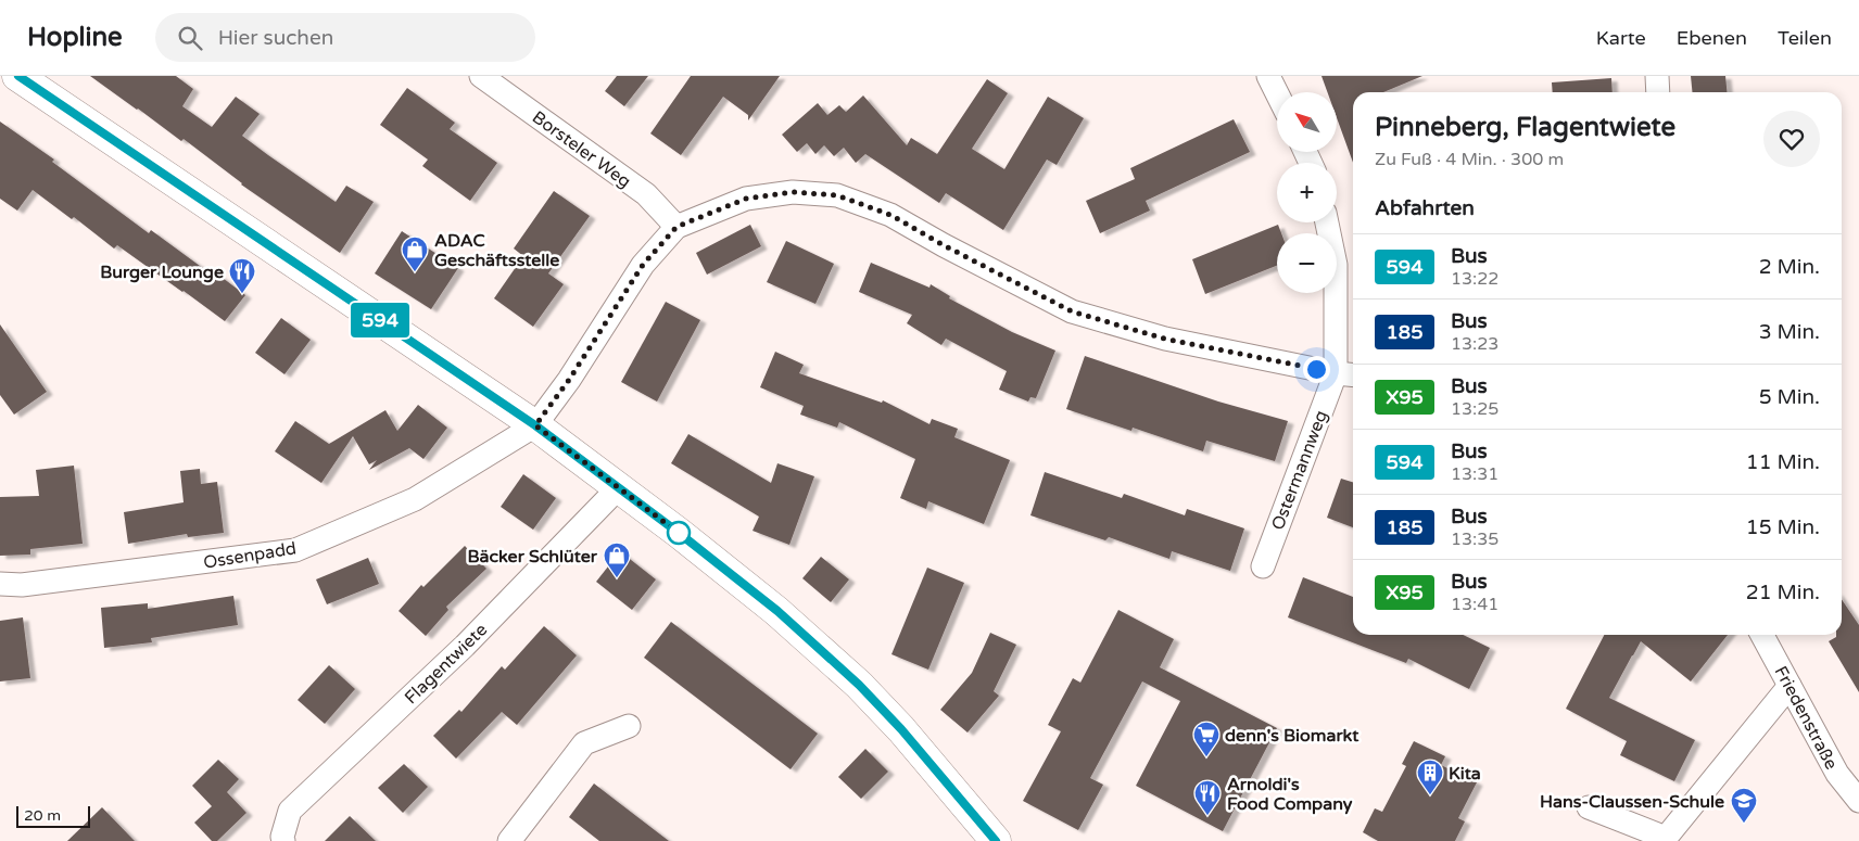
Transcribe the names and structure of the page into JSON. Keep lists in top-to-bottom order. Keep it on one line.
{"streets":{"street":["Borsteler Weg","Ostermannweg","Ossenpadd","Flagentwiete","Friedenstraße"]},"places":{"shop":["ADAC Geschäftsstelle","Bäcker Schlüter"],"restaurant":["Burger Lounge","Arnoldi's Food Company"],"supermarket":["denn's Biomarkt"],"building":["Kita"],"school or university":["Hans-Claussen-Schule"]},"lines":["bus line 594"],"scale_bar":"20 m","north":"top left","page":{"header":"Hopline","search":"Hier suchen","nav":["Karte","Ebenen","Teilen"],"on_map":"594","map_buttons":["+","−"],"heading":[["Pinneberg, Flagentwiete","Zu Fuß · 4 Min. · 300 m"],"Abfahrten"],"list":[{"mark":"594","name":"Bus","note":"13:22","value":"2 Min."},{"mark":"185","name":"Bus","note":"13:23","value":"3 Min."},{"mark":"X95","name":"Bus","note":"13:25","value":"5 Min."},{"mark":"594","name":"Bus","note":"13:31","value":"11 Min."},{"mark":"185","name":"Bus","note":"13:35","value":"15 Min."},{"mark":"X95","name":"Bus","note":"13:41","value":"21 Min."}],"scale":"20 m"}}
